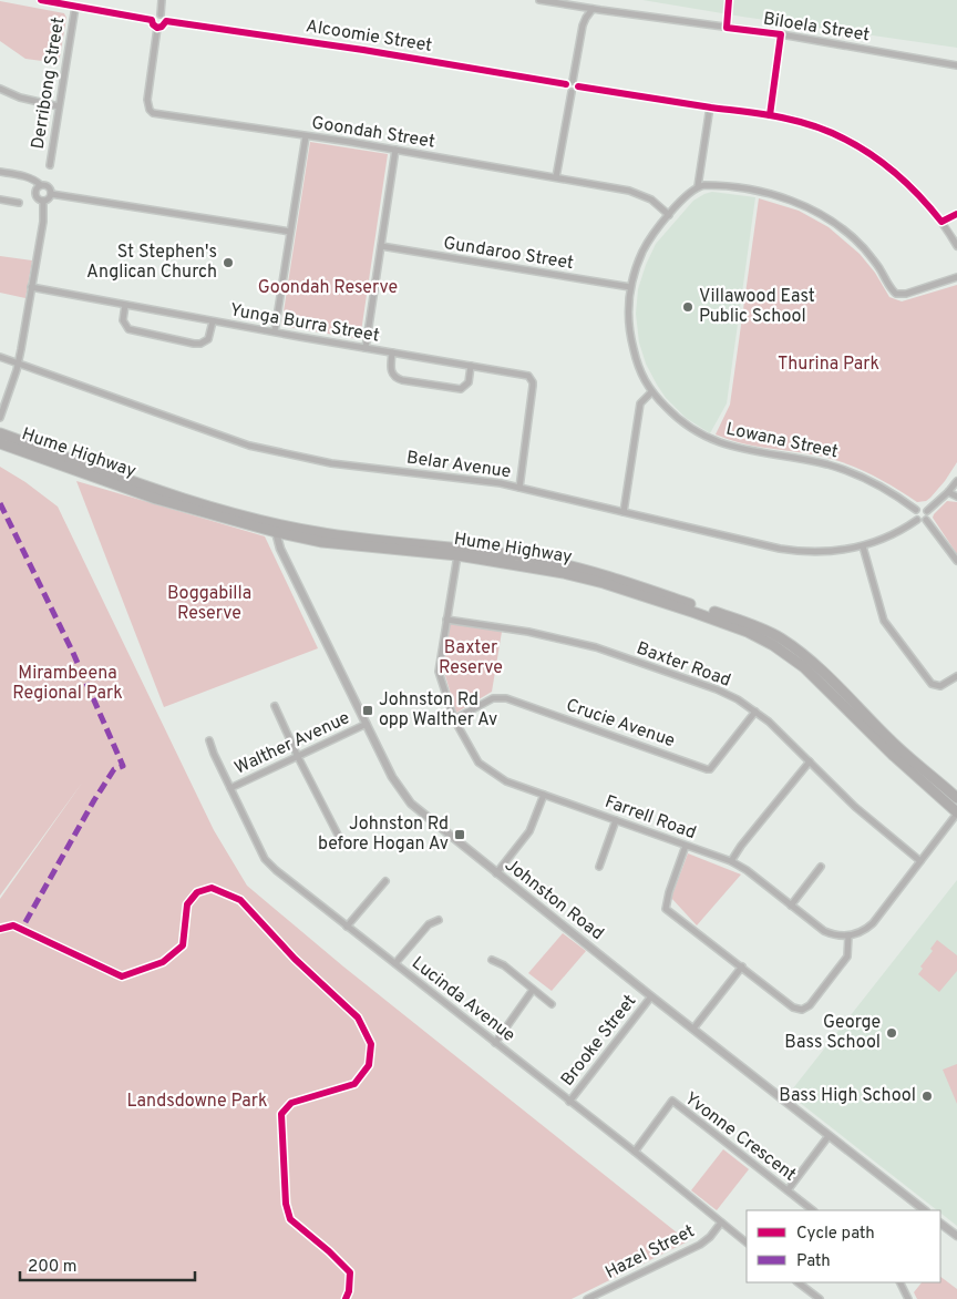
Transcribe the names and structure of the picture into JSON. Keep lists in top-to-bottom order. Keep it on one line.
{"streets":{"highway":["Hume Highway"],"street":["Biloela Street","Alcoomie Street","Derribong Street","Goondah Street","Gundaroo Street","Yunga Burra Street","Lowana Street","Belar Avenue","Baxter Road","Crucie Avenue","Walther Avenue","Farrell Road","Johnston Road","Lucinda Avenue","Brooke Street","Yvonne Crescent","Hazel Street"]},"crossings":[["Alcoomie Street","Goondah Street"],["Goondah Street","Lowana Street"],["Gundaroo Street","Lowana Street"],["Yunga Burra Street","Belar Avenue"],["Lowana Street","Belar Avenue"],["Hume Highway","Farrell Road"],["Hume Highway","Johnston Road"],["Baxter Road","Crucie Avenue"],["Baxter Road","Farrell Road"],["Crucie Avenue","Farrell Road"],["Walther Avenue","Johnston Road"],["Walther Avenue","Lucinda Avenue"],["Johnston Road","Brooke Street"],["Lucinda Avenue","Brooke Street"],["Lucinda Avenue","Yvonne Crescent"],["Lucinda Avenue","Hazel Street"]],"parks":["Goondah Reserve","Thurina Park","Boggabilla Reserve","Baxter Reserve","Mirambeena Regional Park","Landsdowne Park"],"places":{"other":["St Stephen's Anglican Church","Villawood East Public School","George Bass School","Bass High School"],"transit":["Johnston Rd opp Walther Av","Johnston Rd before Hogan Av"]},"legend":["Cycle path","Path"],"scale_bar":"200 m"}
